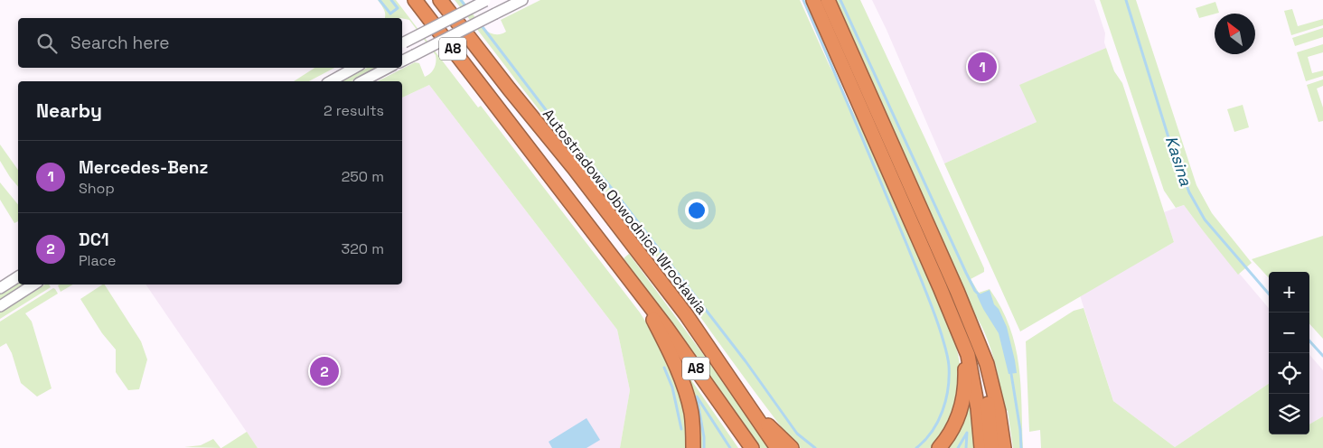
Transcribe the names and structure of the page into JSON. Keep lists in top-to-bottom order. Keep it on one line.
{"streets":{"highway":["A8","Autostradowa Obwodnica Wrocławia"]},"water":["Kasina"],"north":"top left","page":{"search":"Search here","pins":["1","2"],"heading":["Nearby","2 results"],"list":[{"mark":"1","name":"Mercedes-Benz","note":"Shop","value":"250 m"},{"mark":"2","name":"DC1","note":"Place","value":"320 m"}],"map_buttons":["+","−"]}}
